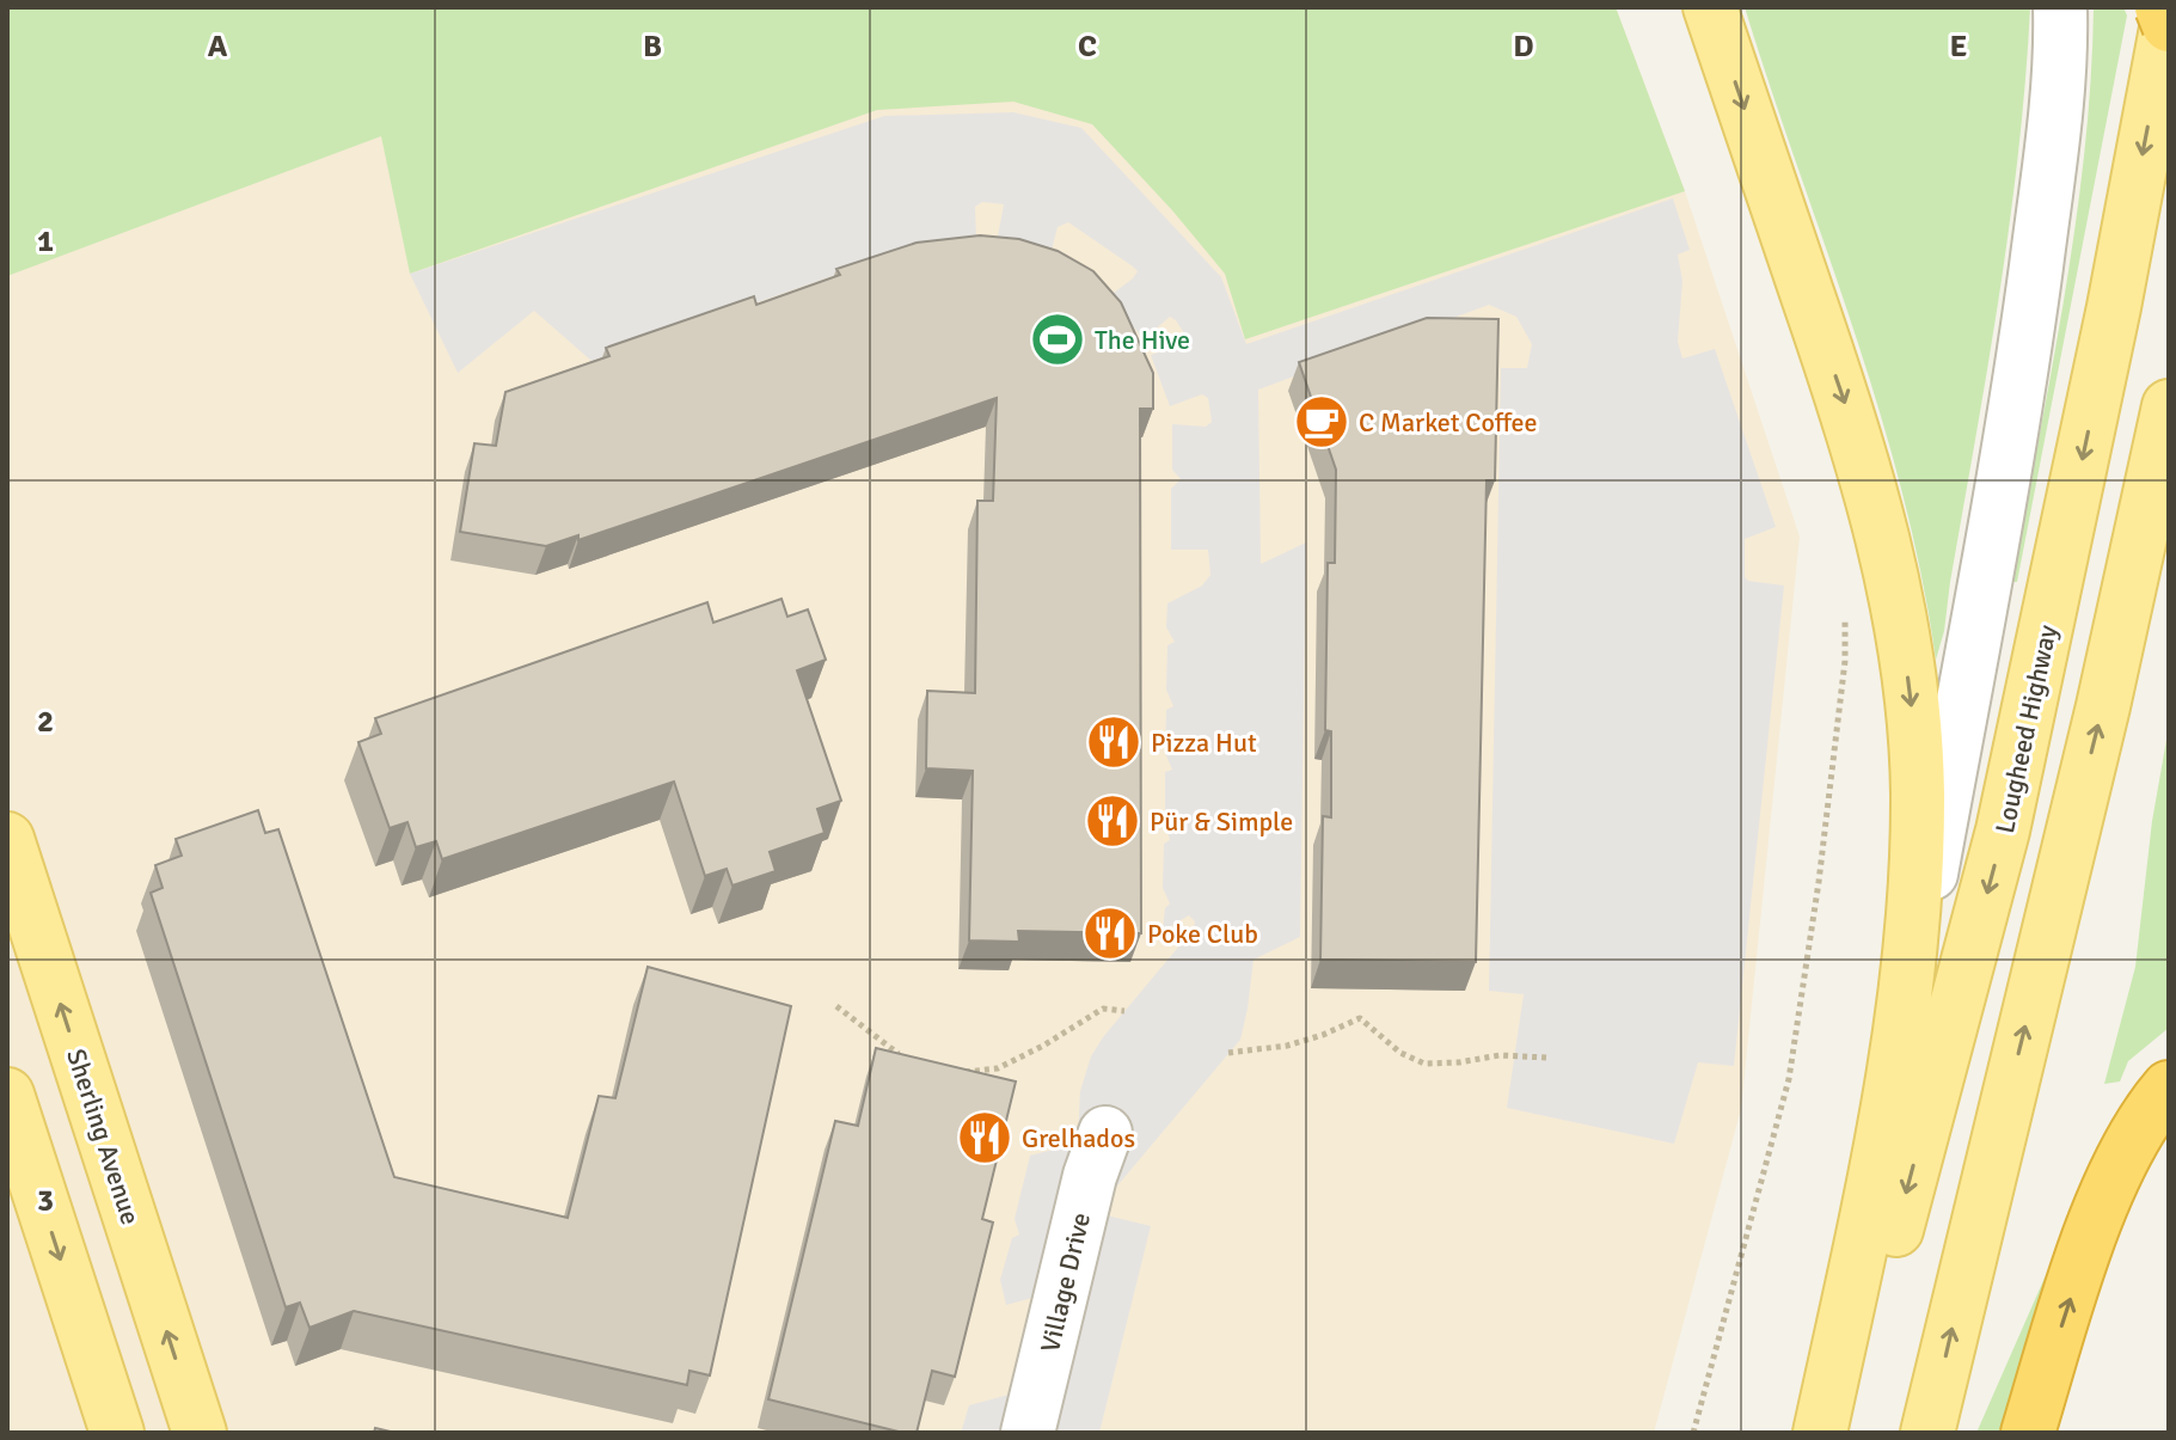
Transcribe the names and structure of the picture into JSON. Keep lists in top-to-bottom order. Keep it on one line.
{"streets":{"main road":["Lougheed Highway","Sherling Avenue"],"lane":["Village Drive"]},"places":{"sports":["The Hive"],"cafe":["C Market Coffee"],"restaurant":["Pizza Hut","Pür & Simple","Poke Club","Grelhados"]},"grid":{"columns":["A","B","C","D","E"],"rows":["1","2","3"]}}
